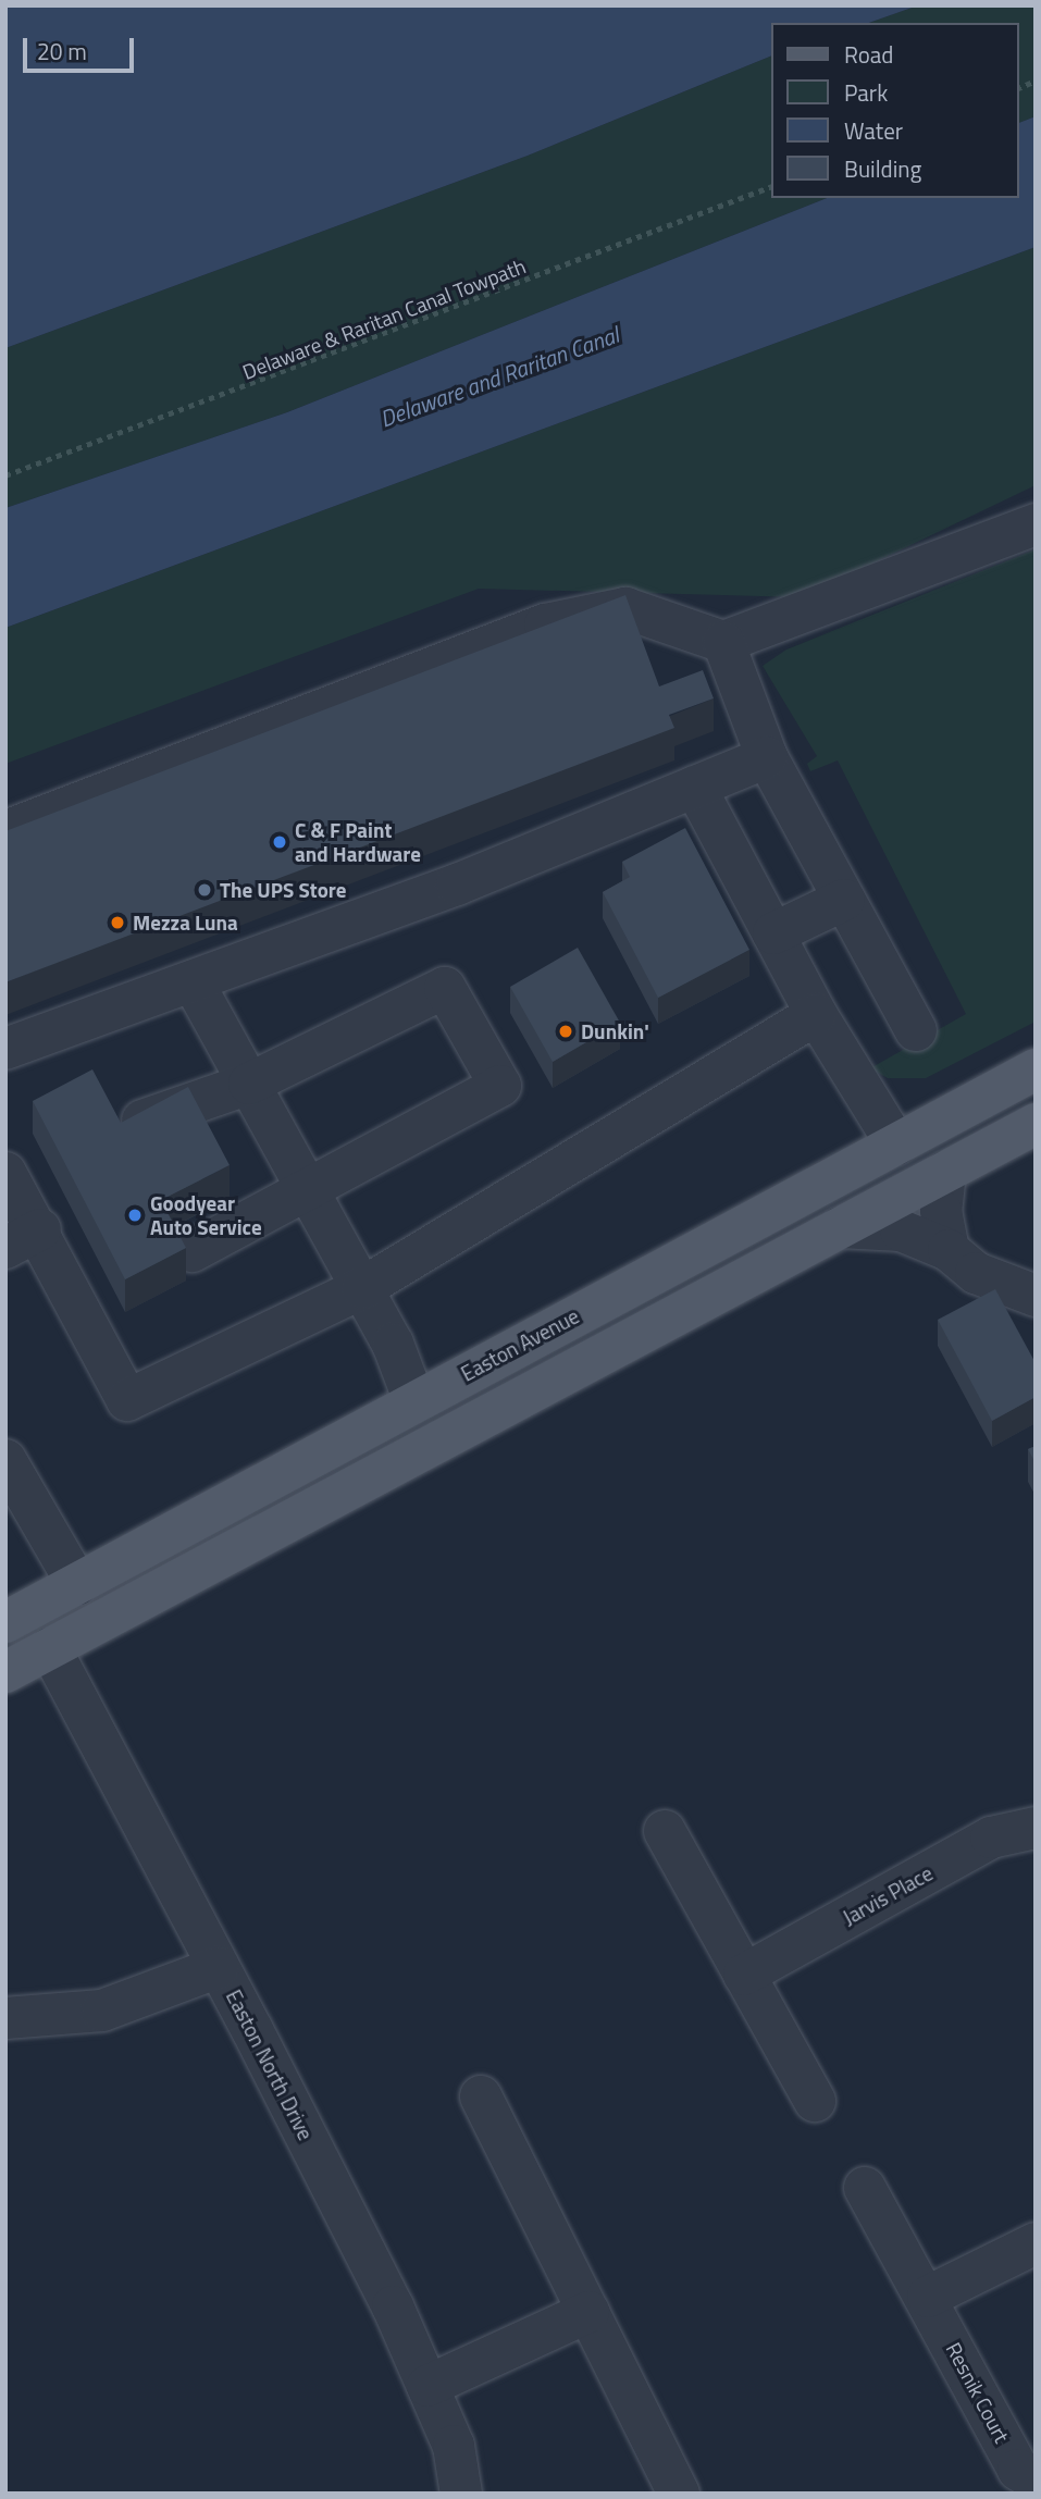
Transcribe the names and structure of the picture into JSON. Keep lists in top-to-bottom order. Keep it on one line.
{"streets":{"main road":["Easton Avenue"],"street":["Jarvis Place","Easton North Drive","Resnik Court"],"path":["Delaware & Raritan Canal Towpath"]},"water":["Delaware and Raritan Canal"],"places":["C & F Paint and Hardware","The UPS Store","Mezza Luna","Dunkin'","Goodyear Auto Service"],"legend":["Road","Park","Water","Building"],"scale_bar":"20 m"}
